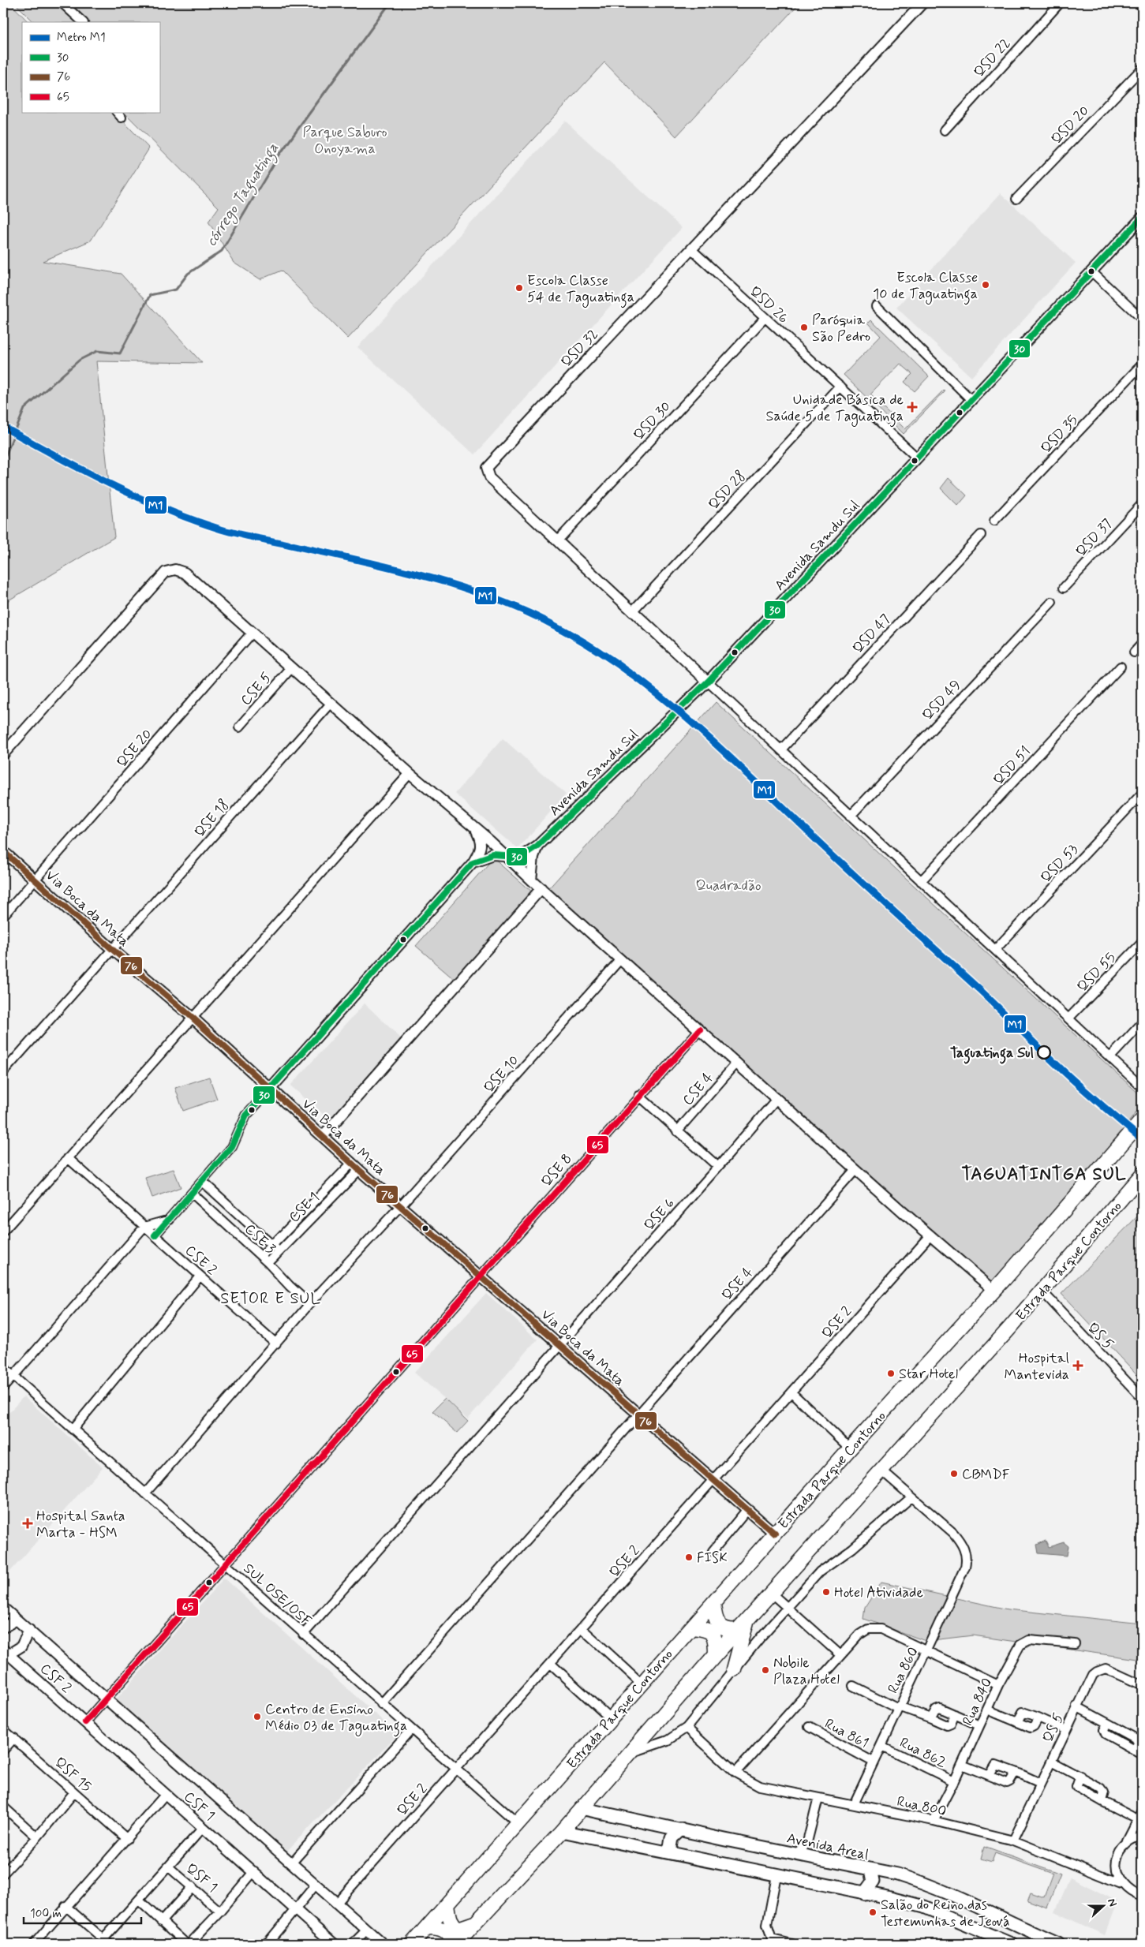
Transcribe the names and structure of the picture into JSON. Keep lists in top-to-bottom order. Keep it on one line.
{"streets":{"highway":["Estrada Parque Contorno"],"main road":["Avenida Areal"],"street":["QSD 22","QSD 20","QSD 26","QSD 32","QSD 30","QSD 35","QSD 28","QSD 37","Avenida Samdu Sul","QSD 47","CSE 5","QSD 49","QSE 20","QSD 51","QSE 18","QSD 53","Via Boca da Mata","QSD 55","QSE 10","CSE 4","QSE 8","CSE 1","QSE 6","CSE 3","CSE 2","QSE 4","QSE 2","QS 5","SUL OSE/OSF","Rua 860","CSF 2","Rua 840","Rua 861","Rua 862","QSF 15","CSF 1","Rua 800","QSF 1"]},"crossings":[["QSD 26","QSD 32"],["QSD 26","QSD 30"],["QSD 26","QSD 28"],["QSD 26","Avenida Samdu Sul"],["QSD 32","QSD 30"],["QSE 20","Via Boca da Mata"],["QSE 18","Via Boca da Mata"],["Via Boca da Mata","QSE 10"],["Via Boca da Mata","QSE 8"],["Via Boca da Mata","CSE 1"],["Via Boca da Mata","QSE 6"],["Via Boca da Mata","Estrada Parque Contorno"],["Via Boca da Mata","QSE 4"],["Via Boca da Mata","QSE 2"],["QSE 10","CSE 3"],["QSE 10","CSE 2"],["QSE 10","SUL OSE/OSF"],["QSE 8","SUL OSE/OSF"],["QSE 8","CSF 2"],["QSE 8","CSF 1"],["CSE 1","CSE 3"],["QSE 6","SUL OSE/OSF"],["Estrada Parque Contorno","QS 5"],["Estrada Parque Contorno","SUL OSE/OSF"],["Estrada Parque Contorno","Avenida Areal"],["QSE 4","SUL OSE/OSF"],["QSE 2","SUL OSE/OSF"],["QS 5","Rua 800"],["Rua 860","Rua 861"],["Rua 860","Rua 862"],["Rua 860","Rua 800"],["CSF 2","CSF 1"],["Rua 840","Rua 862"],["Rua 840","Rua 800"]],"districts":["TAGUATINTGA SUL","SETOR E SUL"],"water":["córrego Taguatinga"],"parks":["Parque Saburo Onoyama","Quadradão"],"places":{"other":["Escola Classe 10 de Taguatinga","Escola Classe 54 de Taguatinga","Paróquia São Pedro","Taguatinga Sul","Star Hotel","CBMDF","FISK","Hotel Atividade","Nobile Plaza Hotel","Centro de Ensino Médio 03 de Taguatinga","Salão do Reino das Testemunhas de Jeová"],"health":["Unidade Básica de Saúde 5 de Taguatinga","Hospital Mantevida","Hospital Santa Marta - HSM"]},"lines":["transit line 30","metro line M1","transit line 76","transit line 65"],"legend":["Metro M1","30","76","65"],"scale_bar":"100 m","north":"right"}
